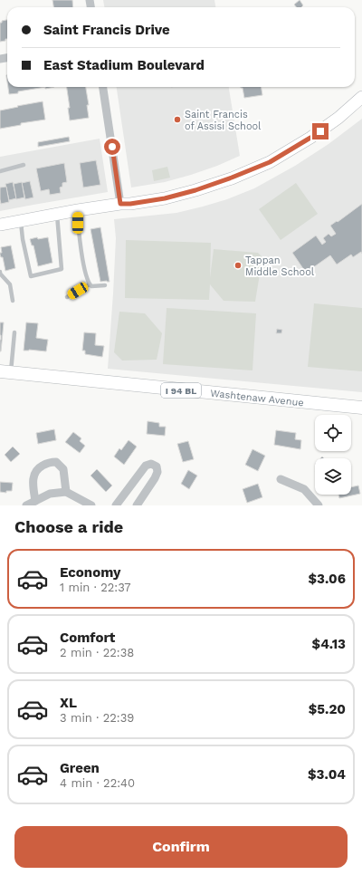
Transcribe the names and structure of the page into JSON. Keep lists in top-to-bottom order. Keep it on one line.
{"streets":{"main road":["I 94 BL","Washtenaw Avenue"]},"places":["Saint Francis of Assisi School","Tappan Middle School"],"page":{"banner":["Saint Francis Drive","East Stadium Boulevard"],"heading":"Choose a ride","list":[{"name":"Economy","note":"1 min · 22:37","value":"$3.06"},{"name":"Comfort","note":"2 min · 22:38","value":"$4.13"},{"name":"XL","note":"3 min · 22:39","value":"$5.20"},{"name":"Green","note":"4 min · 22:40","value":"$3.04"}],"buttons":"Confirm"}}
